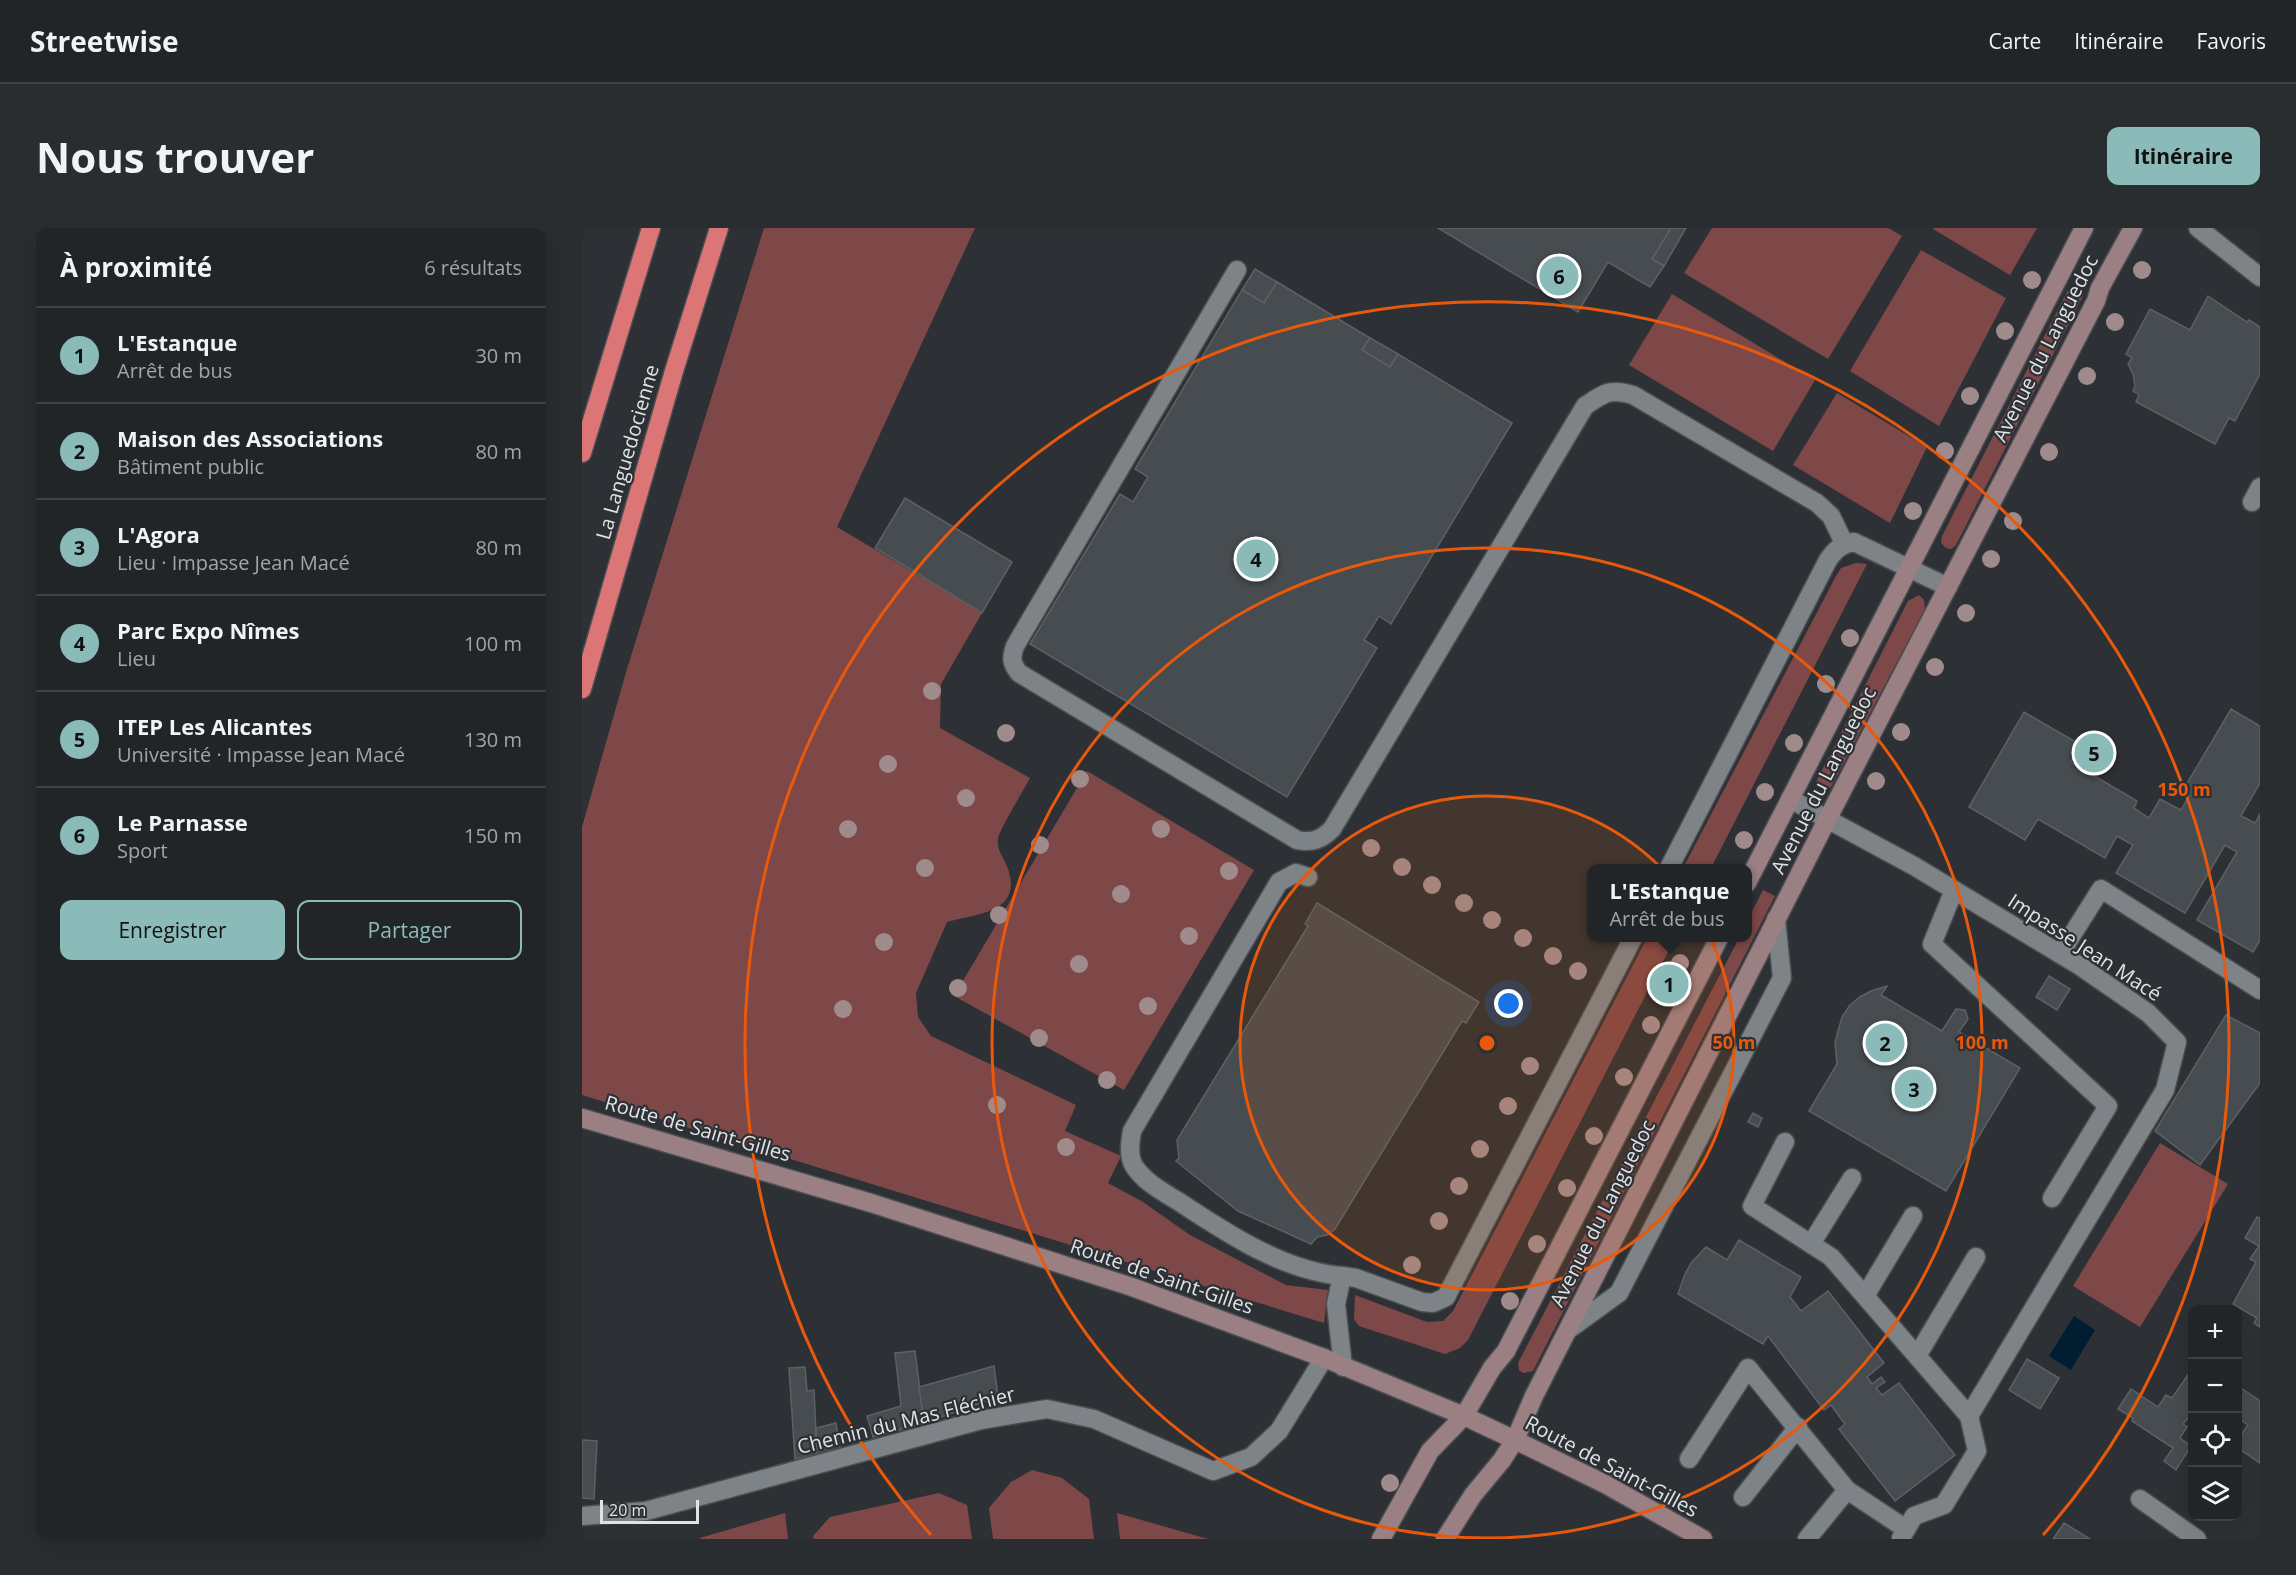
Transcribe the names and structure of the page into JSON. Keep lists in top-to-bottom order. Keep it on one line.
{"streets":{"highway":["La Languedocienne"],"street":["Avenue du Languedoc","Impasse Jean Macé","Route de Saint-Gilles","Chemin du Mas Fléchier"]},"crossings":[["Avenue du Languedoc","Impasse Jean Macé"],["Avenue du Languedoc","Route de Saint-Gilles"],["Route de Saint-Gilles","Chemin du Mas Fléchier"]],"scale_bar":"20 m","page":{"header":"Streetwise","nav":["Carte","Itinéraire","Favoris"],"buttons":["Itinéraire",["Enregistrer","Partager"]],"title":"Nous trouver","heading":["À proximité","6 résultats"],"pins":["6","4","5","1","2","3"],"list":[{"mark":"1","name":"L'Estanque","note":"Arrêt de bus","value":"30 m"},{"mark":"2","name":"Maison des Associations","note":"Bâtiment public","value":"80 m"},{"mark":"3","name":"L'Agora","note":"Lieu · Impasse Jean Macé","value":"80 m"},{"mark":"4","name":"Parc Expo Nîmes","note":"Lieu","value":"100 m"},{"mark":"5","name":"ITEP Les Alicantes","note":"Université · Impasse Jean Macé","value":"130 m"},{"mark":"6","name":"Le Parnasse","note":"Sport","value":"150 m"}],"popup":["L'Estanque","Arrêt de bus"],"map_buttons":["+","−"],"scale":"20 m"},"rings":["150 m","50 m","100 m"]}
